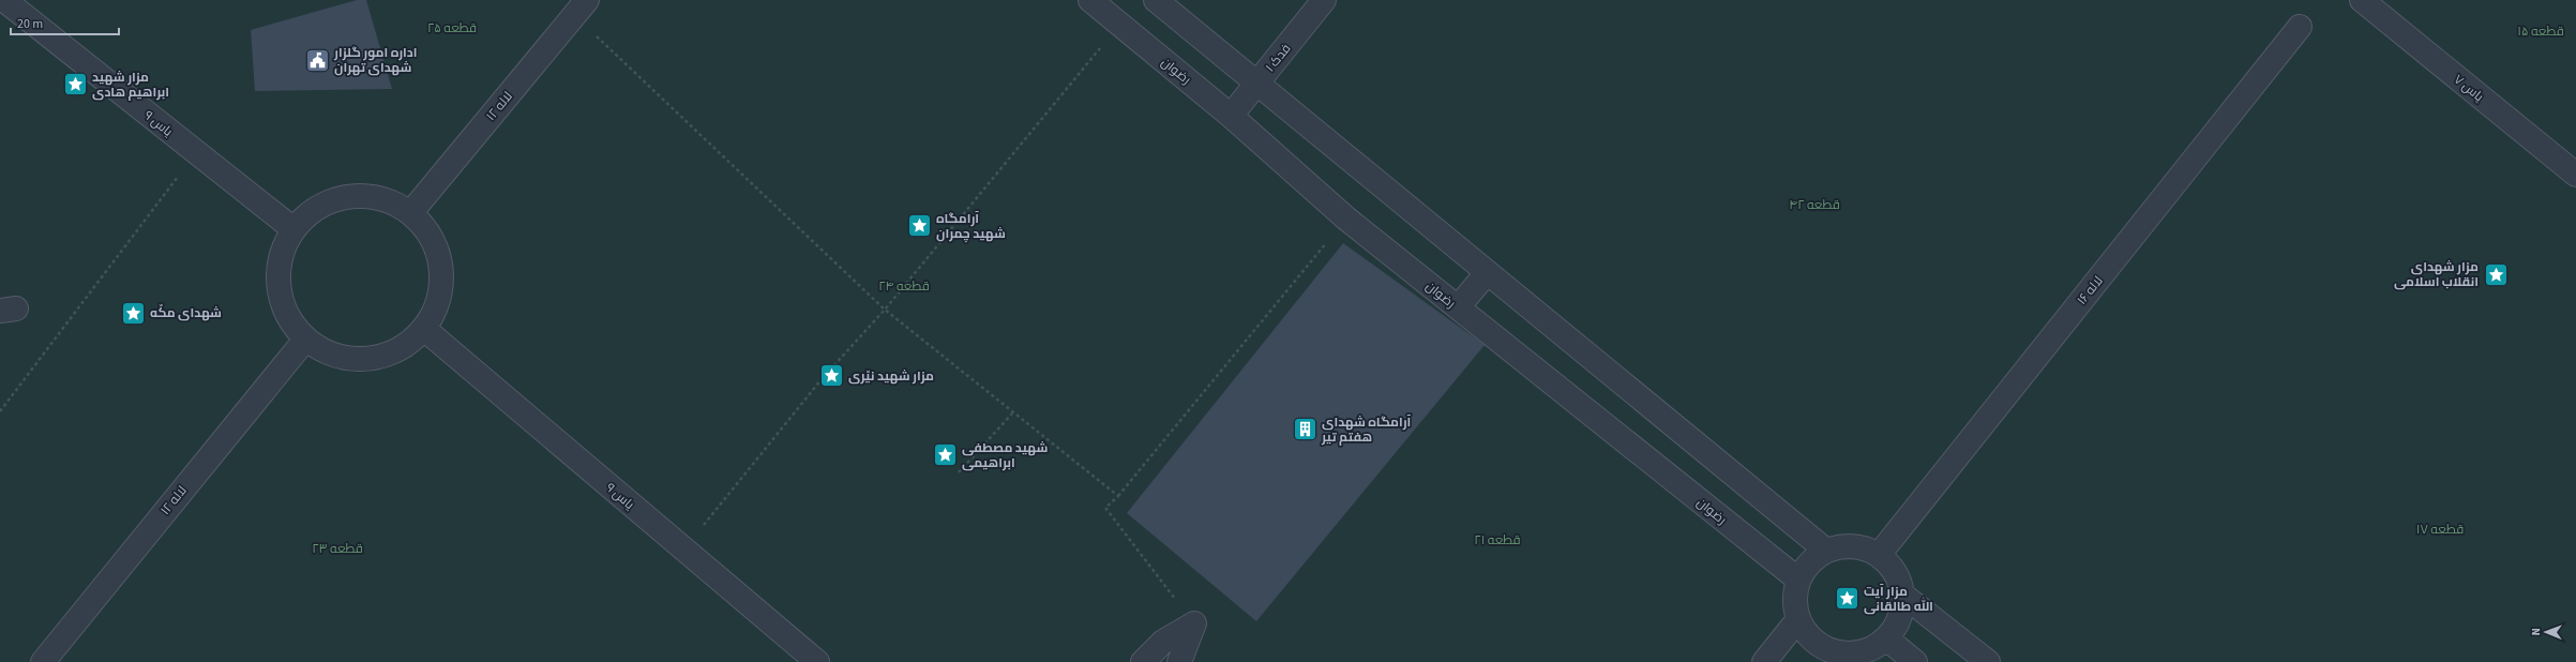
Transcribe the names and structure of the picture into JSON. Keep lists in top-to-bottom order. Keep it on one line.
{"streets":{"lane":["فدک ۱","رضوان","یاس ۷","لاله ۱۲","یاس ۹","لاله ۱۶"]},"crossings":[["فدک ۱","رضوان"],["رضوان","لاله ۱۶"]],"parks":["قطعه ۲۵","قطعه ۱۵","قطعه ۴۲","قطعه ۲۴","قطعه ۱۷","قطعه ۲۱","قطعه ۲۳"],"places":{"public building":["اداره امور گلزار شهدای تهران"],"place":["مزار شهید ابراهیم هادی","آرامگاه شهید چمران","مزار شهدای انقلاب اسلامی","شهدای مکّه","مزار شهید نیّری","شهید مصطفی ابراهیمی","مزار آیت الله طالقانی"],"building":["آرامگاه شهدای هفتم تیر"]},"scale_bar":"20 m","north":"left"}
